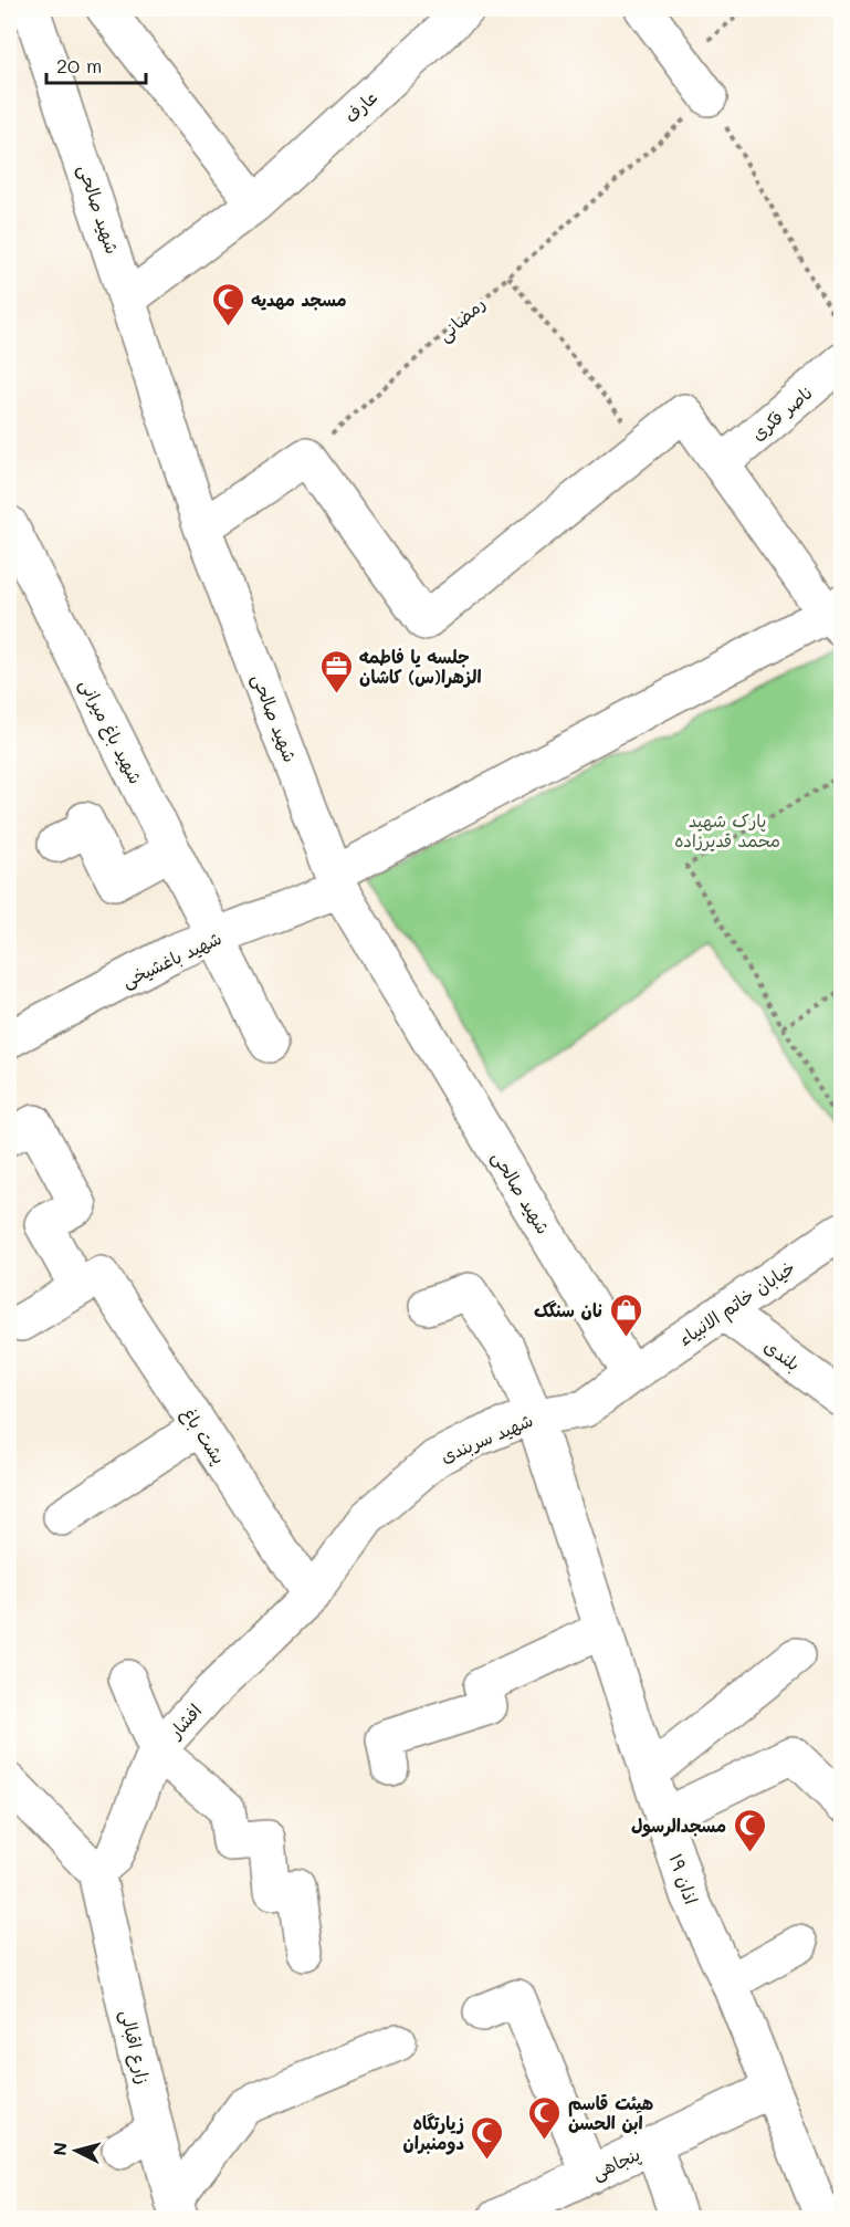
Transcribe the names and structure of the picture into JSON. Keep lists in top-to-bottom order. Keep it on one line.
{"streets":{"street":["عارف","شهید صالحی","ناصر فکری","شهید باغ میرانی","شهید باغشیخی","خیابان خاتم الانبیاء","بلندی","پشت باغ","شهید سربندی","افشار","اذان ۱۹","زارع اقبالی","پنجاهی"],"path":["رمضانی"]},"crossings":[["عارف","شهید صالحی"],["شهید صالحی","شهید باغشیخی"],["شهید صالحی","خیابان خاتم الانبیاء"],["شهید صالحی","شهید سربندی"],["شهید باغ میرانی","شهید باغشیخی"],["خیابان خاتم الانبیاء","بلندی"],["خیابان خاتم الانبیاء","شهید سربندی"],["پشت باغ","شهید سربندی"],["پشت باغ","افشار"],["شهید سربندی","افشار"],["شهید سربندی","اذان ۱۹"],["افشار","زارع اقبالی"],["اذان ۱۹","پنجاهی"]],"parks":["پارک شهید محمد قدیرزاده"],"places":{"mosque":["مسجد مهدیه","مسجدالرسول","هیئت قاسم ابن الحسن","زیارتگاه دومنبران"],"office":["جلسه یا فاطمه الزهرا(س) کاشان"],"shop":["نان سنگک"]},"scale_bar":"20 m","north":"left"}
